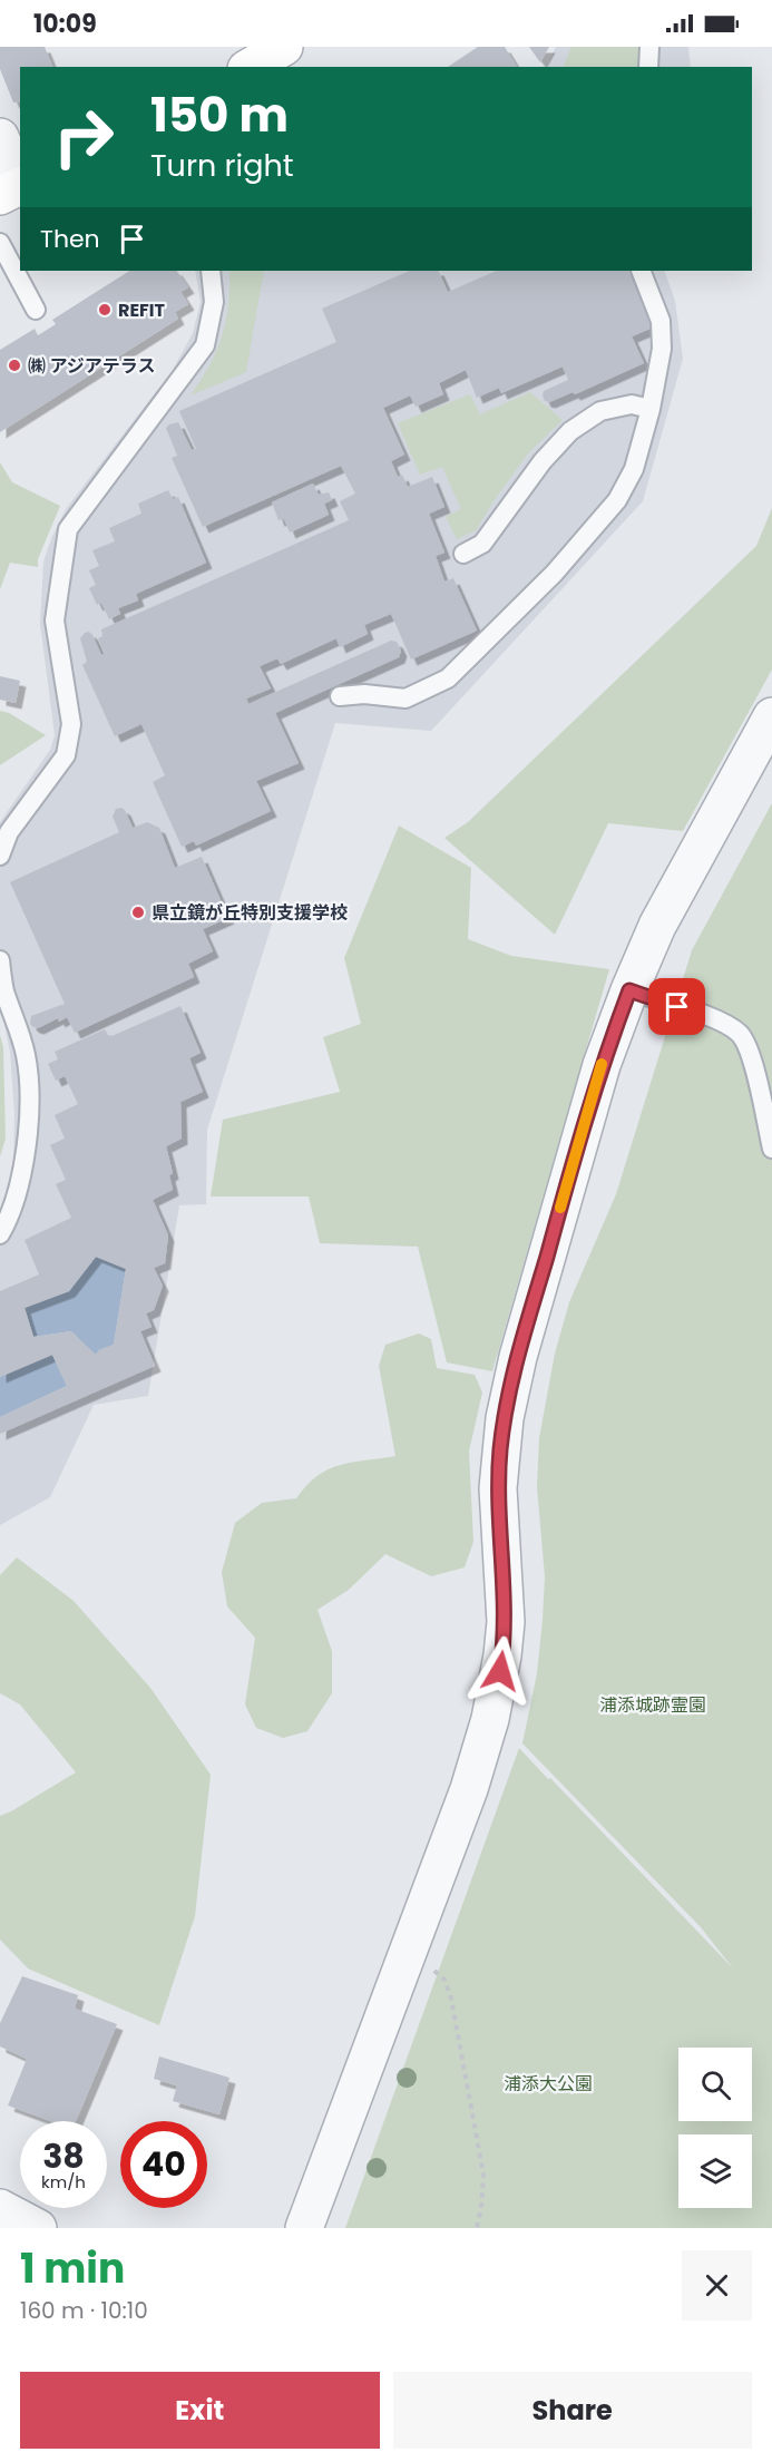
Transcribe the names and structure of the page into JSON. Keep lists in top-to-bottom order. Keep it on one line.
{"parks":["浦添城跡霊園","浦添大公園"],"places":["REFIT","㈱ アジアテラス","県立鏡が丘特別支援学校"],"page":{"status":"10:09","turn":["150 m","Turn right"],"then":"Then","speed":"38 km/h","limit":"40","heading":["1 min","160 m · 10:10"],"buttons":["Exit","Share"]}}
